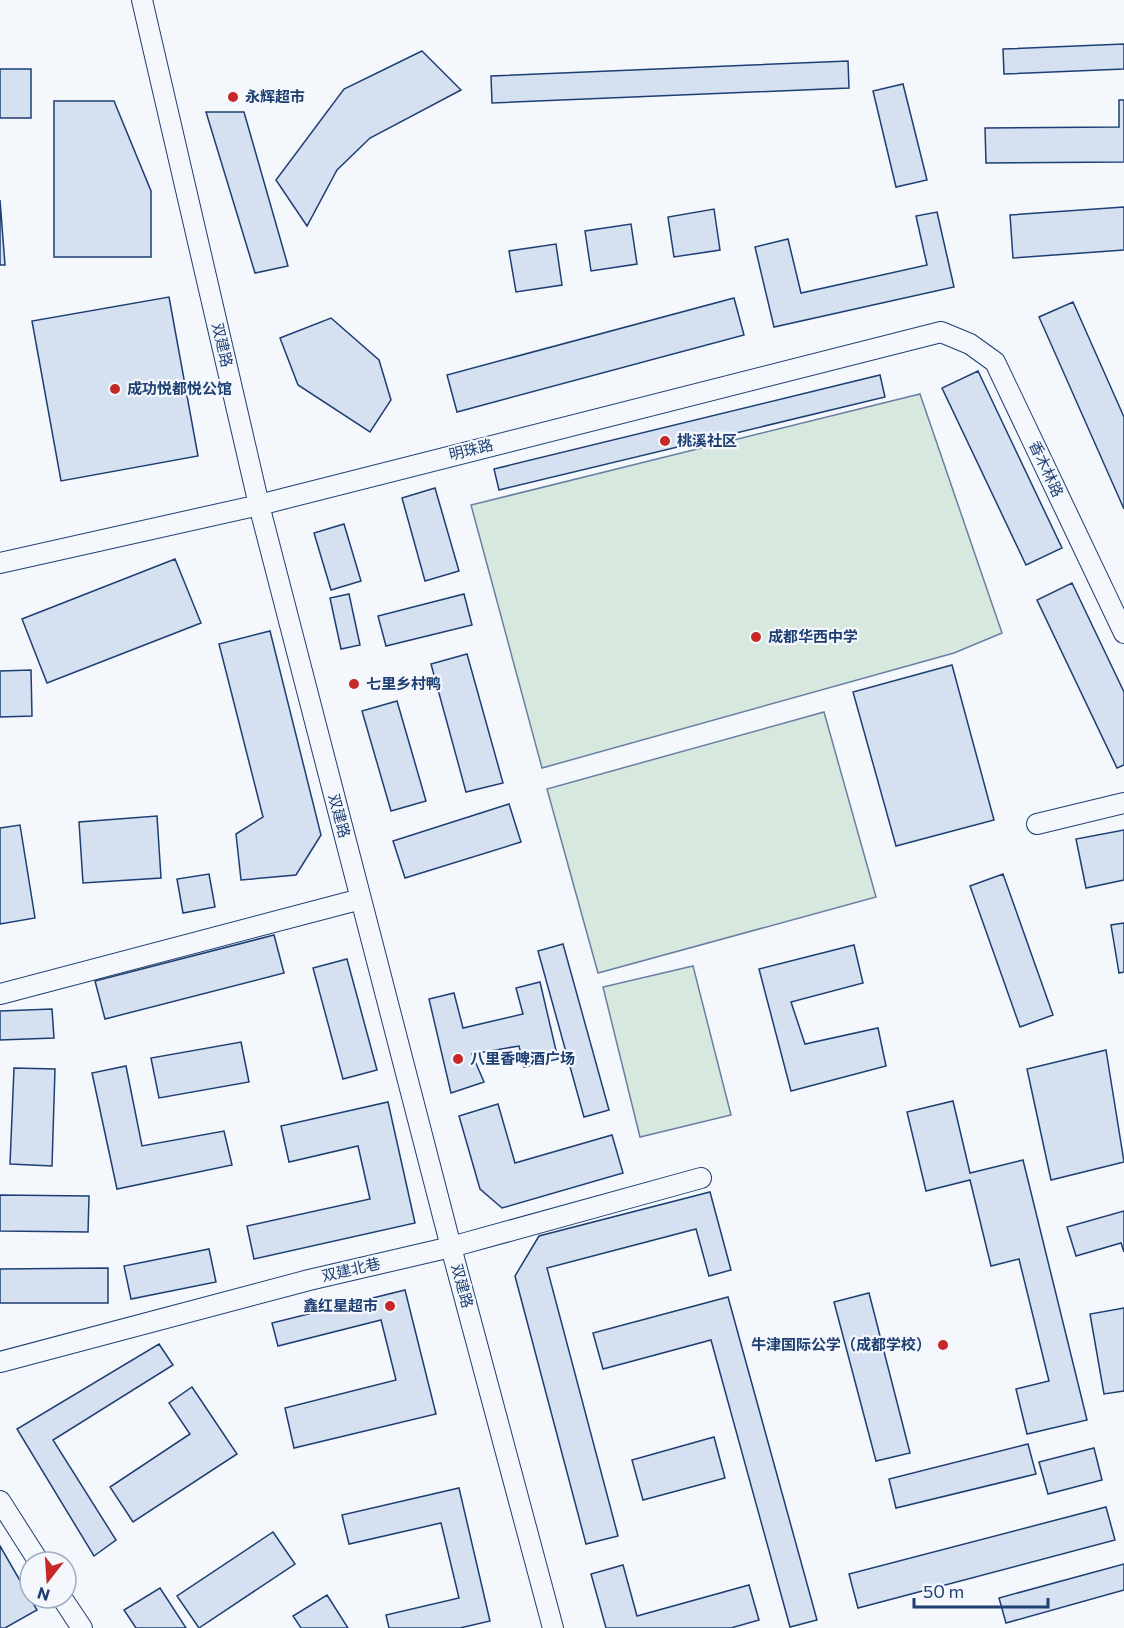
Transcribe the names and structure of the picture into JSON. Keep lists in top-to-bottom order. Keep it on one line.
{"streets":{"street":["双建路","明珠路","香木林路","双建北巷"]},"crossings":[["双建路","明珠路"],["双建路","双建北巷"],["明珠路","香木林路"]],"places":["永辉超市","成功悦都悦公馆","桃溪社区","成都华西中学","七里乡村鸭","八里香啤酒广场","鑫红星超市","牛津国际公学（成都学校）"],"scale_bar":"50 m","north":"bottom"}
